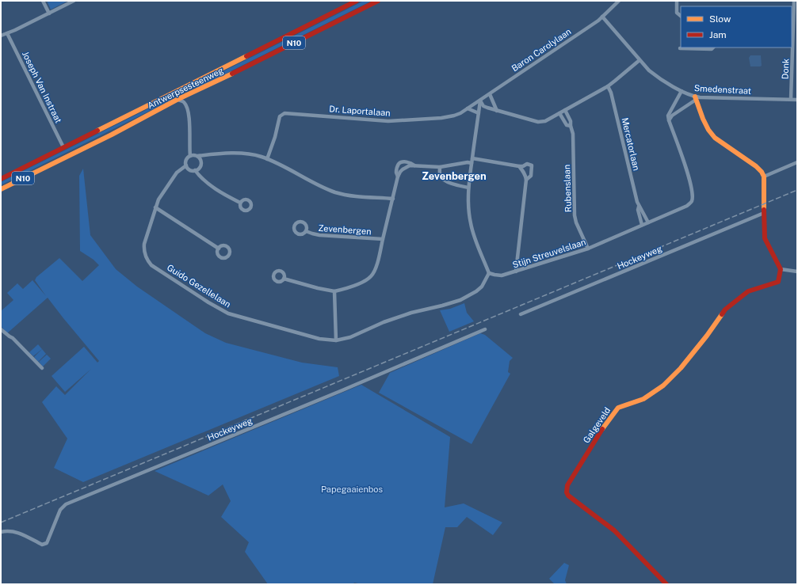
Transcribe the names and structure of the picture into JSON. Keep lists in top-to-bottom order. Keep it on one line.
{"streets":{"main road":["N10","Antwerpsesteenweg","Galgeveld"],"street":["Baron Carolylaan","Donk","Joseph Van Instraat","Smedenstraat","Dr. Laportalaan","Mercatorlaan","Rubenslaan","Zevenbergen","Stijn Streuvelslaan","Hockeyweg","Guido Gezellelaan"]},"crossings":[["Baron Carolylaan","Smedenstraat"],["Baron Carolylaan","Dr. Laportalaan"],["Donk","Smedenstraat"],["Joseph Van Instraat","Antwerpsesteenweg"],["Mercatorlaan","Stijn Streuvelslaan"],["Rubenslaan","Stijn Streuvelslaan"]],"districts":["Zevenbergen"],"parks":["Papegaaienbos"],"legend":["Slow","Jam"]}
